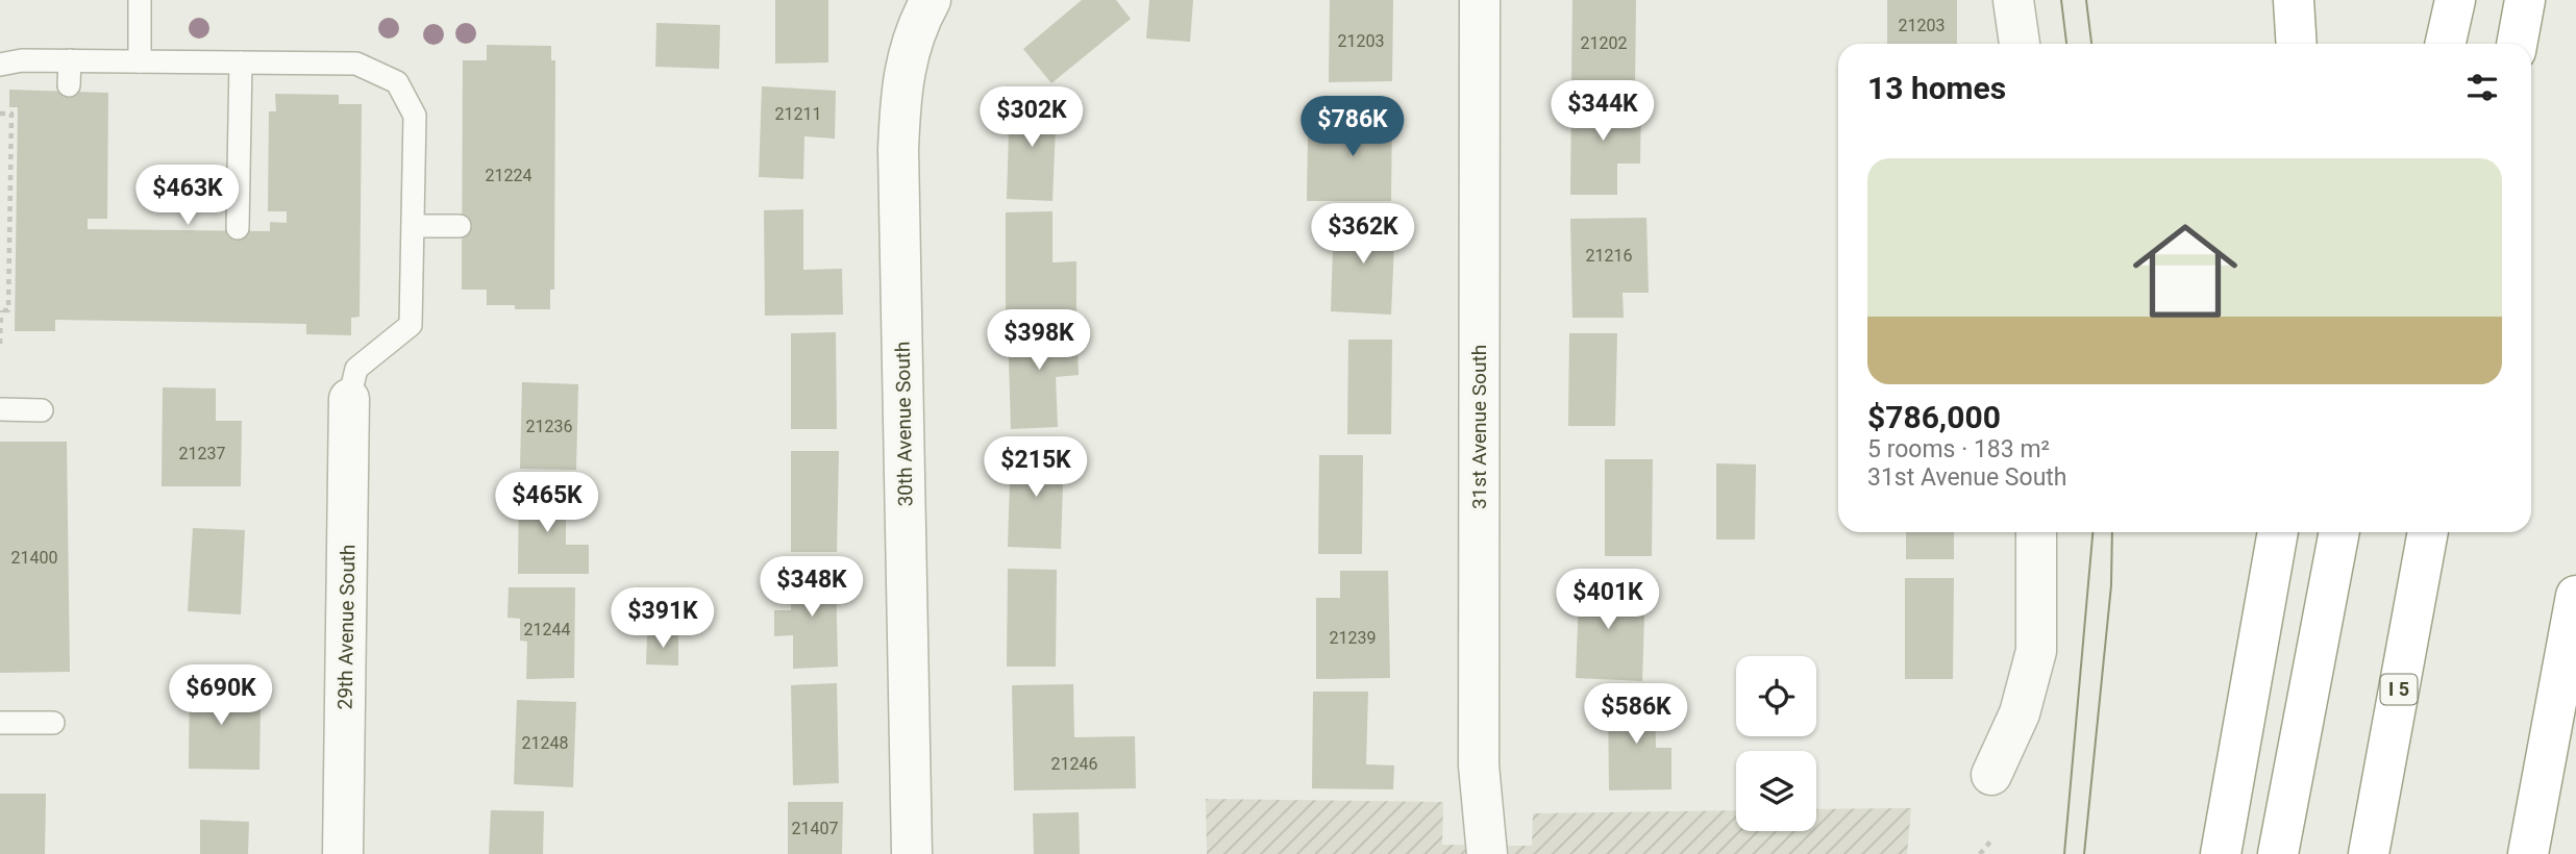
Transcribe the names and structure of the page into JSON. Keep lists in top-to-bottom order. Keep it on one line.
{"streets":{"highway":["I 5"],"street":["30th Avenue South","31st Avenue South","29th Avenue South"]},"house_numbers":["21203","21203","21202","21211","21224","21216","21236","21237","21400","21244","21239","21248","21246","21407"],"page":{"heading":"13 homes","price":["$344K","$302K","$786K","$463K","$362K","$398K","$215K","$465K","$348K","$401K","$391K","$690K","$586K"],"list":[{"name":"$786,000","note":"5 rooms · 183 m² · 31st Avenue South"}]}}
